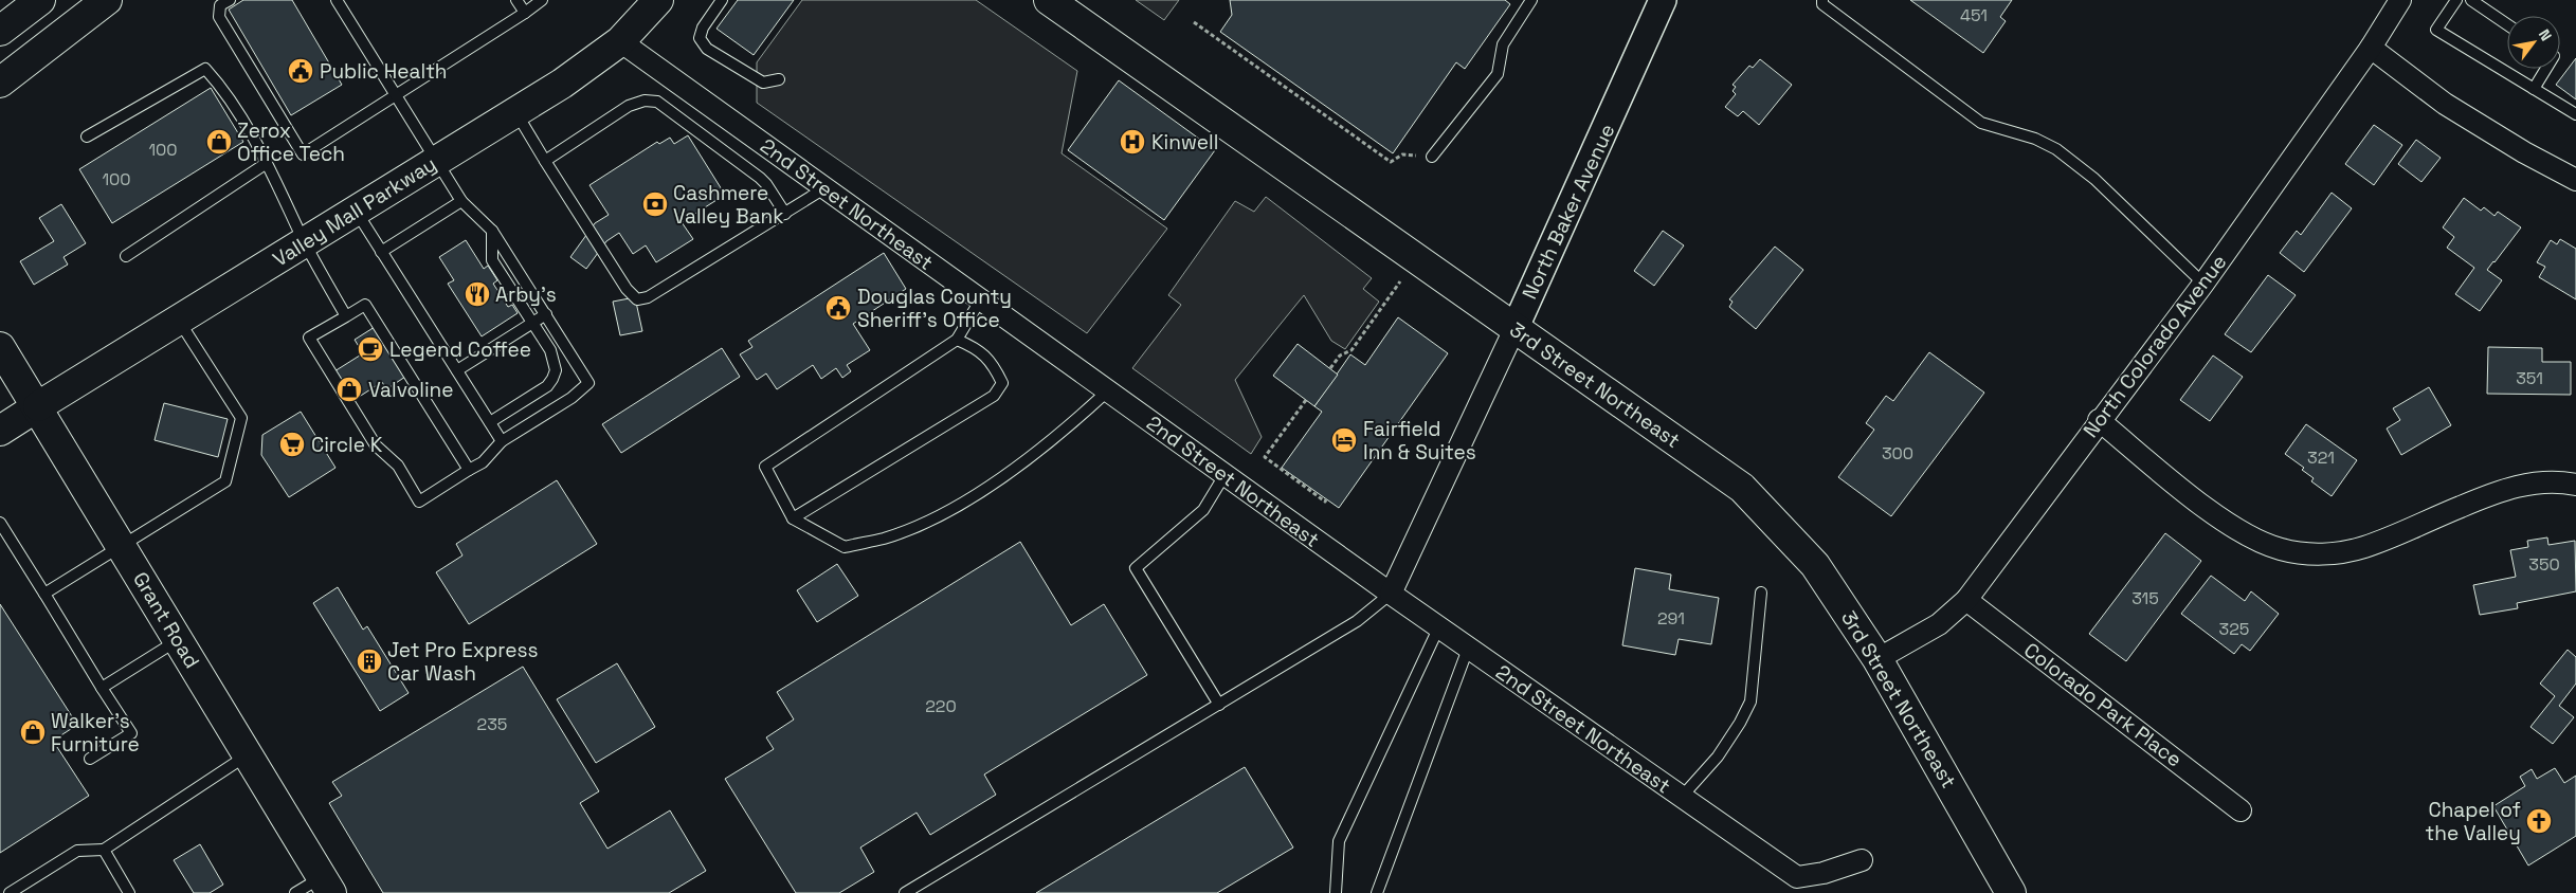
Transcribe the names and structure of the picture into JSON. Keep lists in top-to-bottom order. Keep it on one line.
{"streets":{"main road":["Valley Mall Parkway","3rd Street Northeast","Grant Road"],"street":["2nd Street Northeast","North Baker Avenue","North Colorado Avenue","Colorado Park Place"]},"crossings":[["2nd Street Northeast","Valley Mall Parkway"],["2nd Street Northeast","North Baker Avenue"],["Valley Mall Parkway","Grant Road"],["North Baker Avenue","3rd Street Northeast"],["North Colorado Avenue","3rd Street Northeast"],["North Colorado Avenue","Colorado Park Place"]],"places":{"public building":["Public Health","Douglas County Sheriff's Office"],"shop":["Zerox Office Tech","Valvoline","Walker's Furniture"],"hospital":["Kinwell"],"bank":["Cashmere Valley Bank"],"restaurant":["Arby's"],"cafe":["Legend Coffee"],"hotel":["Fairfield Inn & Suites"],"supermarket":["Circle K"],"building":["Jet Pro Express Car Wash"],"church":["Chapel of the Valley"]},"house_numbers":["451","100","100","351","300","321","350","315","291","325","220","235"],"north":"top right"}
